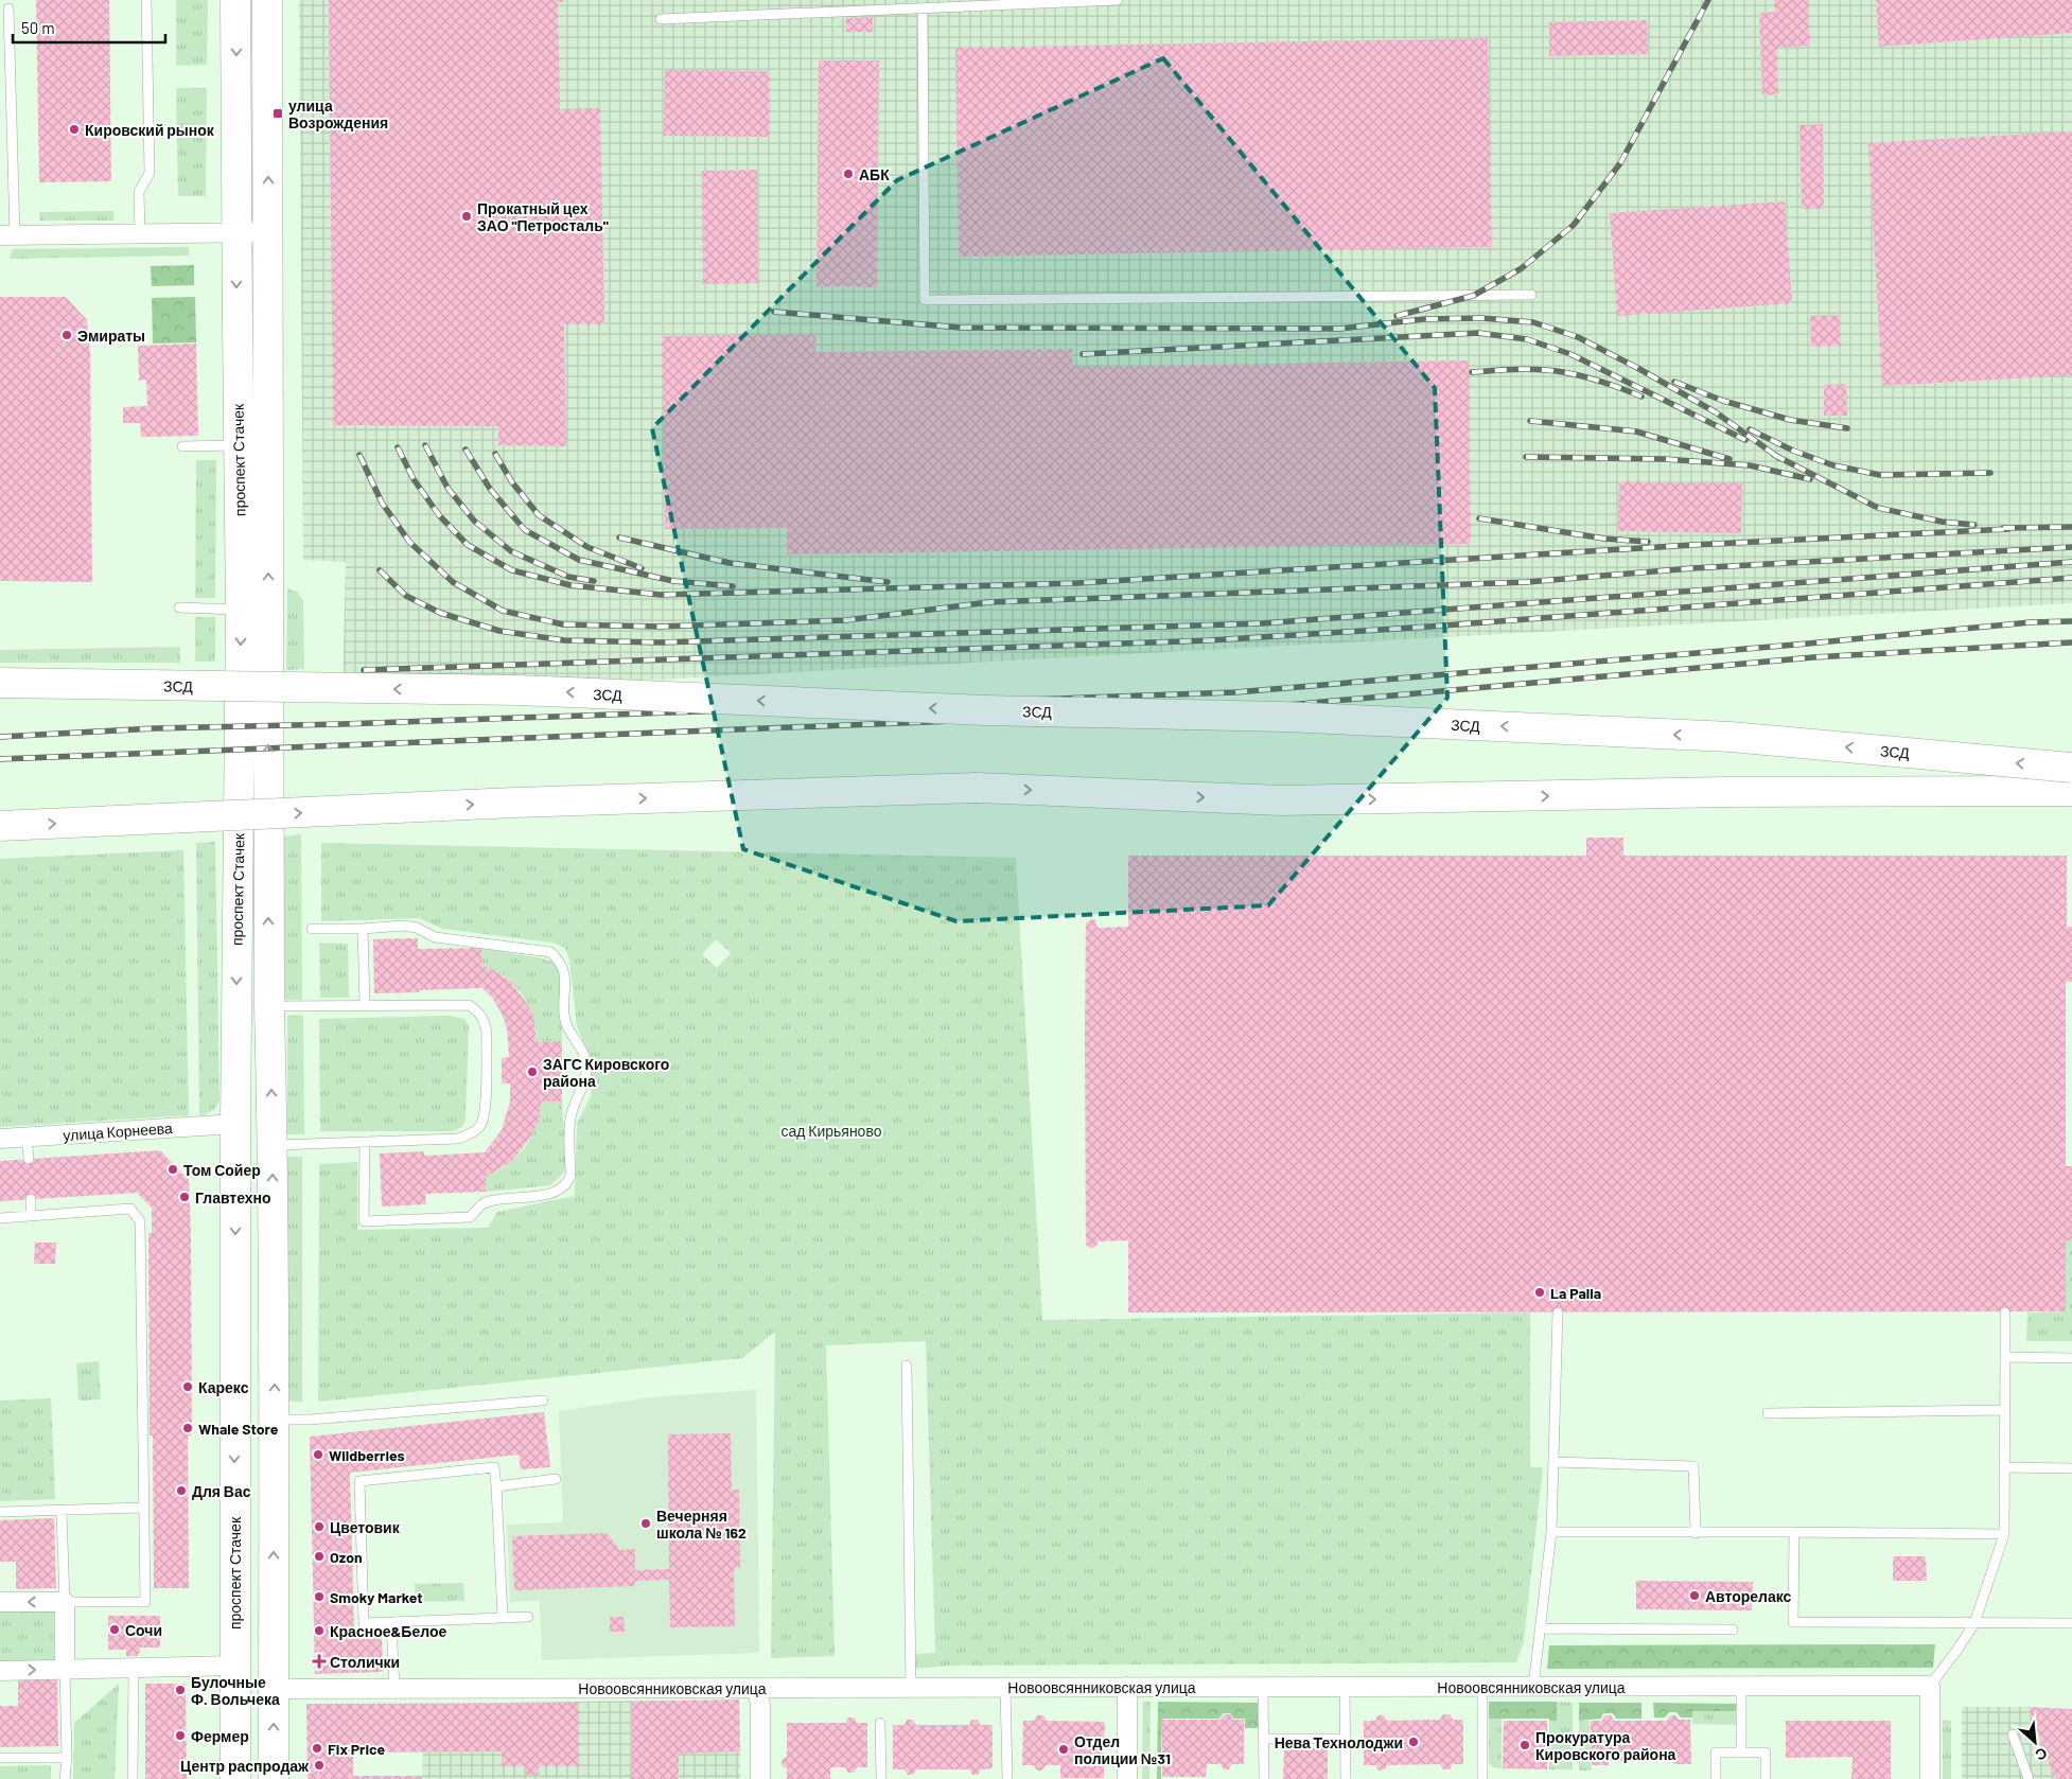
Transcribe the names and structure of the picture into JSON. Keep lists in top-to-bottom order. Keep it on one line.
{"streets":{"main road":["проспект Стачек","ЗСД"],"street":["улица Корнеева","Новоовсянниковская улица"]},"crossings":[["проспект Стачек","улица Корнеева"],["проспект Стачек","Новоовсянниковская улица"]],"parks":["сад Кирьяново"],"places":{"transit":["улица Возрождения"],"other":["Кировский рынок","АБК","Прокатный цех ЗАО \"Петросталь\"","Эмираты","ЗАГС Кировского района","Том Сойер","Главтехно","La Palla","Карекс","Whale Store","Wildberries","Для Вас","Вечерняя школа № 162","Цветовик","Ozon","Авторелакс","Smoky Market","Сочи","Красное&Белое","Булочные Ф. Вольчека","Фермер","Нева Технолоджи","Прокуратура Кировского района","Fix Price","Отдел полиции №31","Центр распродаж"],"health":["Столички"]},"scale_bar":"50 m","north":"bottom right"}
